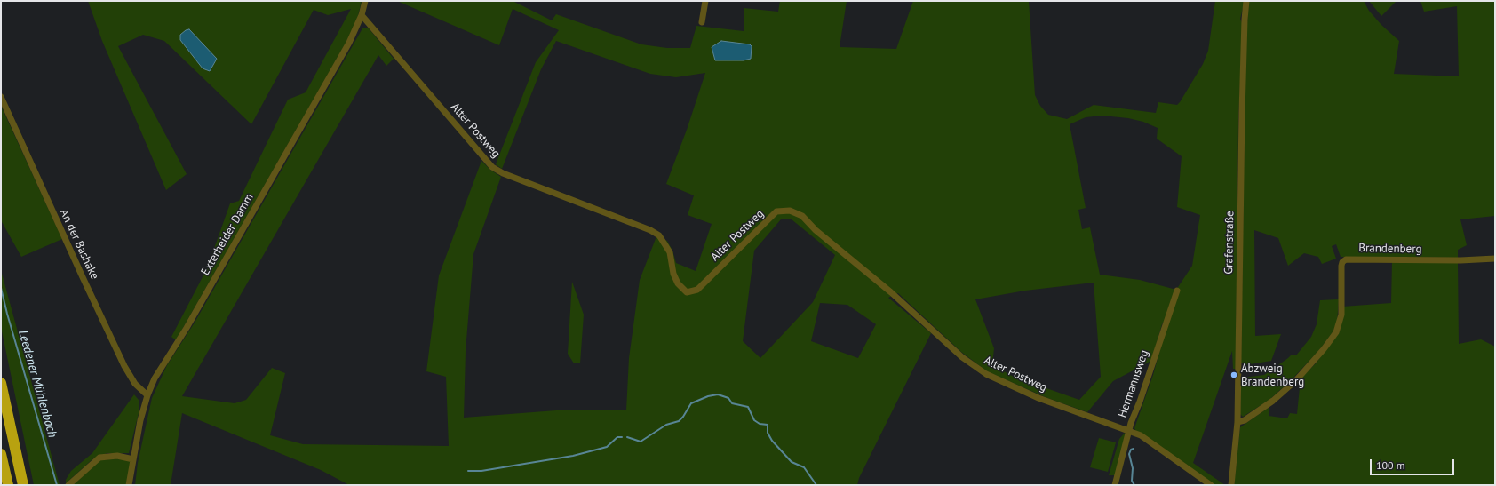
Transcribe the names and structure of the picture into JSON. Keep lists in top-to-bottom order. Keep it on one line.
{"streets":{"street":["Alter Postweg","Exterheider Damm","Grafenstraße","An der Bashake","Brandenberg","Hermannsweg"]},"crossings":[["Alter Postweg","Exterheider Damm"],["Alter Postweg","Hermannsweg"],["Exterheider Damm","An der Bashake"],["Grafenstraße","Brandenberg"]],"water":["Leedener Mühlenbach"],"places":["Abzweig Brandenberg"],"scale_bar":"100 m"}
